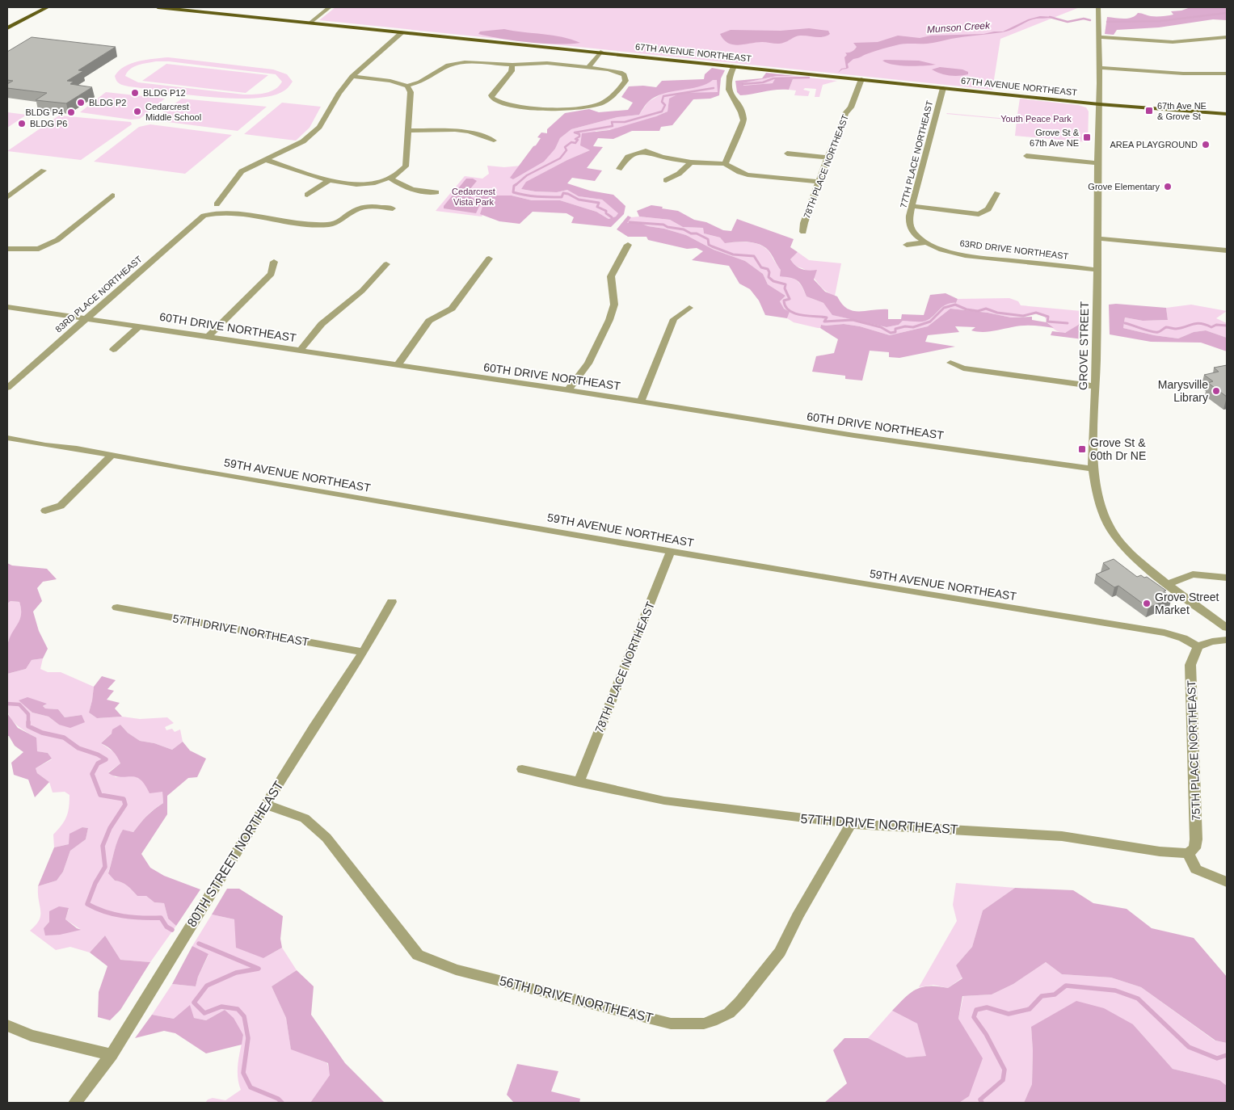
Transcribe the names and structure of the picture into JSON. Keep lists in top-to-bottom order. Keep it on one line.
{"streets":{"main road":["67TH AVENUE NORTHEAST"],"street":["77TH PLACE NORTHEAST","78TH PLACE NORTHEAST","63RD DRIVE NORTHEAST","83RD PLACE NORTHEAST","60TH DRIVE NORTHEAST","GROVE STREET","59TH AVENUE NORTHEAST","57TH DRIVE NORTHEAST","75TH PLACE NORTHEAST","80TH STREET NORTHEAST","56TH DRIVE NORTHEAST"]},"crossings":[["67TH AVENUE NORTHEAST","77TH PLACE NORTHEAST"],["67TH AVENUE NORTHEAST","78TH PLACE NORTHEAST"],["67TH AVENUE NORTHEAST","GROVE STREET"],["77TH PLACE NORTHEAST","63RD DRIVE NORTHEAST"],["78TH PLACE NORTHEAST","59TH AVENUE NORTHEAST"],["78TH PLACE NORTHEAST","57TH DRIVE NORTHEAST"],["63RD DRIVE NORTHEAST","GROVE STREET"],["83RD PLACE NORTHEAST","60TH DRIVE NORTHEAST"],["60TH DRIVE NORTHEAST","GROVE STREET"],["59TH AVENUE NORTHEAST","75TH PLACE NORTHEAST"],["57TH DRIVE NORTHEAST","75TH PLACE NORTHEAST"],["57TH DRIVE NORTHEAST","80TH STREET NORTHEAST"],["57TH DRIVE NORTHEAST","56TH DRIVE NORTHEAST"],["80TH STREET NORTHEAST","56TH DRIVE NORTHEAST"]],"water":["Munson Creek"],"parks":["Youth Peace Park","Cedarcrest Vista Park"],"places":{"other":["BLDG P12","BLDG P2","Cedarcrest Middle School","BLDG P4","BLDG P6","AREA PLAYGROUND","Grove Elementary","Marysville Library","Grove Street Market"],"transit":["67th Ave NE & Grove St","Grove St & 67th Ave NE","Grove St & 60th Dr NE"]}}
